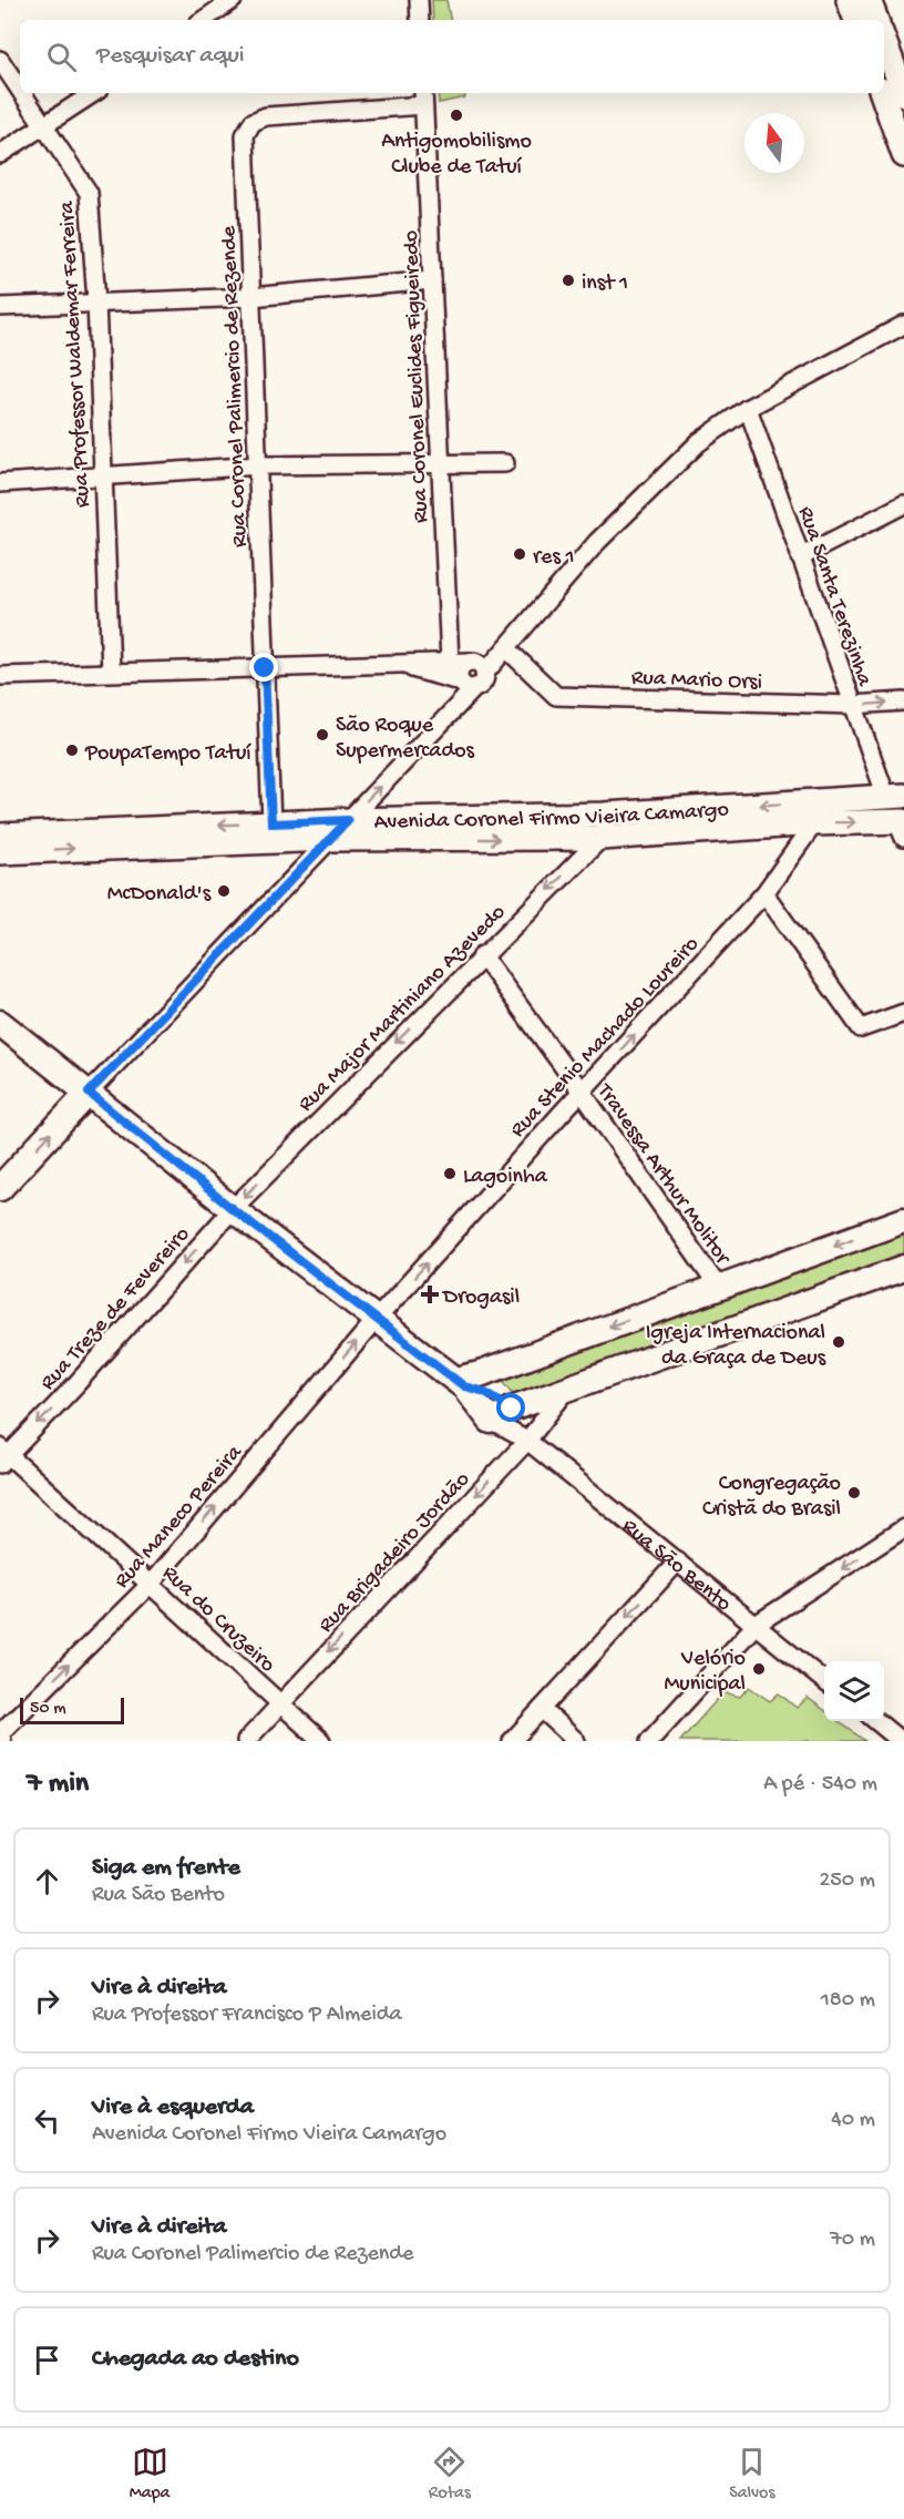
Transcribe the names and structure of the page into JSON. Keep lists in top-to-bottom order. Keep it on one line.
{"streets":{"main road":["Avenida Coronel Firmo Vieira Camargo","Rua São Bento"],"street":["Rua Professor Waldemar Ferreira","Rua Coronel Euclides Figueiredo","Rua Coronel Palimercio de Rezende","Rua Santa Terezinha","Rua Mario Orsi","Rua Major Martiniano Azevedo","Rua Stenio Machado Loureiro","Travessa Arthur Molitor","Rua Treze de Fevereiro","Rua Maneco Pereira","Rua Brigadeiro Jordão","Rua do Cruzeiro"]},"crossings":[["Rua Coronel Euclides Figueiredo","Rua Coronel Palimercio de Rezende"],["Rua Coronel Palimercio de Rezende","Avenida Coronel Firmo Vieira Camargo"],["Rua Santa Terezinha","Rua Mario Orsi"],["Rua Santa Terezinha","Avenida Coronel Firmo Vieira Camargo"],["Avenida Coronel Firmo Vieira Camargo","Rua Major Martiniano Azevedo"],["Avenida Coronel Firmo Vieira Camargo","Rua Stenio Machado Loureiro"],["Rua Major Martiniano Azevedo","Travessa Arthur Molitor"],["Rua Major Martiniano Azevedo","Rua Treze de Fevereiro"],["Rua Major Martiniano Azevedo","Rua São Bento"],["Rua Stenio Machado Loureiro","Travessa Arthur Molitor"],["Rua Stenio Machado Loureiro","Rua Maneco Pereira"],["Rua Stenio Machado Loureiro","Rua São Bento"],["Rua Treze de Fevereiro","Rua São Bento"],["Rua Treze de Fevereiro","Rua do Cruzeiro"],["Rua Maneco Pereira","Rua São Bento"],["Rua Maneco Pereira","Rua do Cruzeiro"],["Rua Brigadeiro Jordão","Rua São Bento"],["Rua Brigadeiro Jordão","Rua do Cruzeiro"]],"one_way":["Rua Major Martiniano Azevedo","Rua Stenio Machado Loureiro","Rua Treze de Fevereiro","Rua Maneco Pereira","Rua Brigadeiro Jordão"],"places":{"other":["Antigomobilismo Clube de Tatuí","inst 1","res 1","São Roque Supermercados","PoupaTempo Tatuí","McDonald's","Lagoinha","Igreja Internacional da Graça de Deus","Congregação Cristã do Brasil","Velório Municipal"],"health":["Drogasil"]},"scale_bar":"50 m","north":"top","page":{"search":"Pesquisar aqui","scale":"50 m","heading":["7 min","A pé · 540 m"],"list":[["Siga em frente","Rua São Bento","250 m"],["Vire à direita","Rua Professor Francisco P Almeida","180 m"],["Vire à esquerda","Avenida Coronel Firmo Vieira Camargo","40 m"],["Vire à direita","Rua Coronel Palimercio de Rezende","70 m"],"Chegada ao destino"],"nav":["Mapa","Rotas","Salvos"]}}
